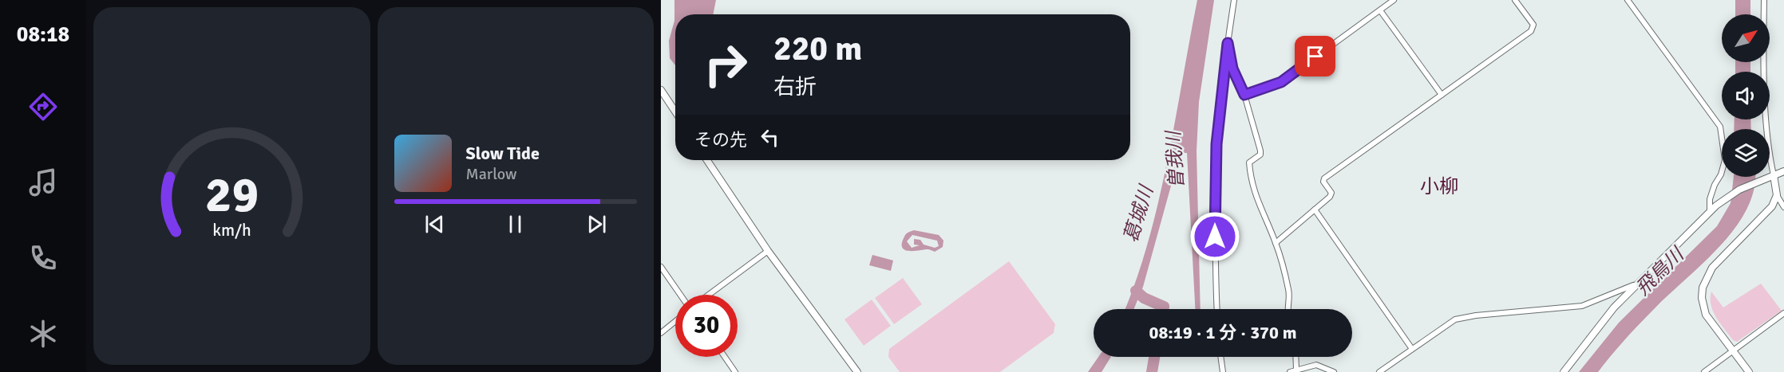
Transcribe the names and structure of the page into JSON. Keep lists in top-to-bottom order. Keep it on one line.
{"districts":["小柳"],"water":["曽我川","葛城川","飛鳥川"],"north":"top right","page":{"tabs":"08:18","turn":["220 m","右折"],"then":"その先","song":["Slow Tide","Marlow"],"limit":"30","trip":"08:19 · 1 分 · 370 m","gauge":["29","km/h"]}}
